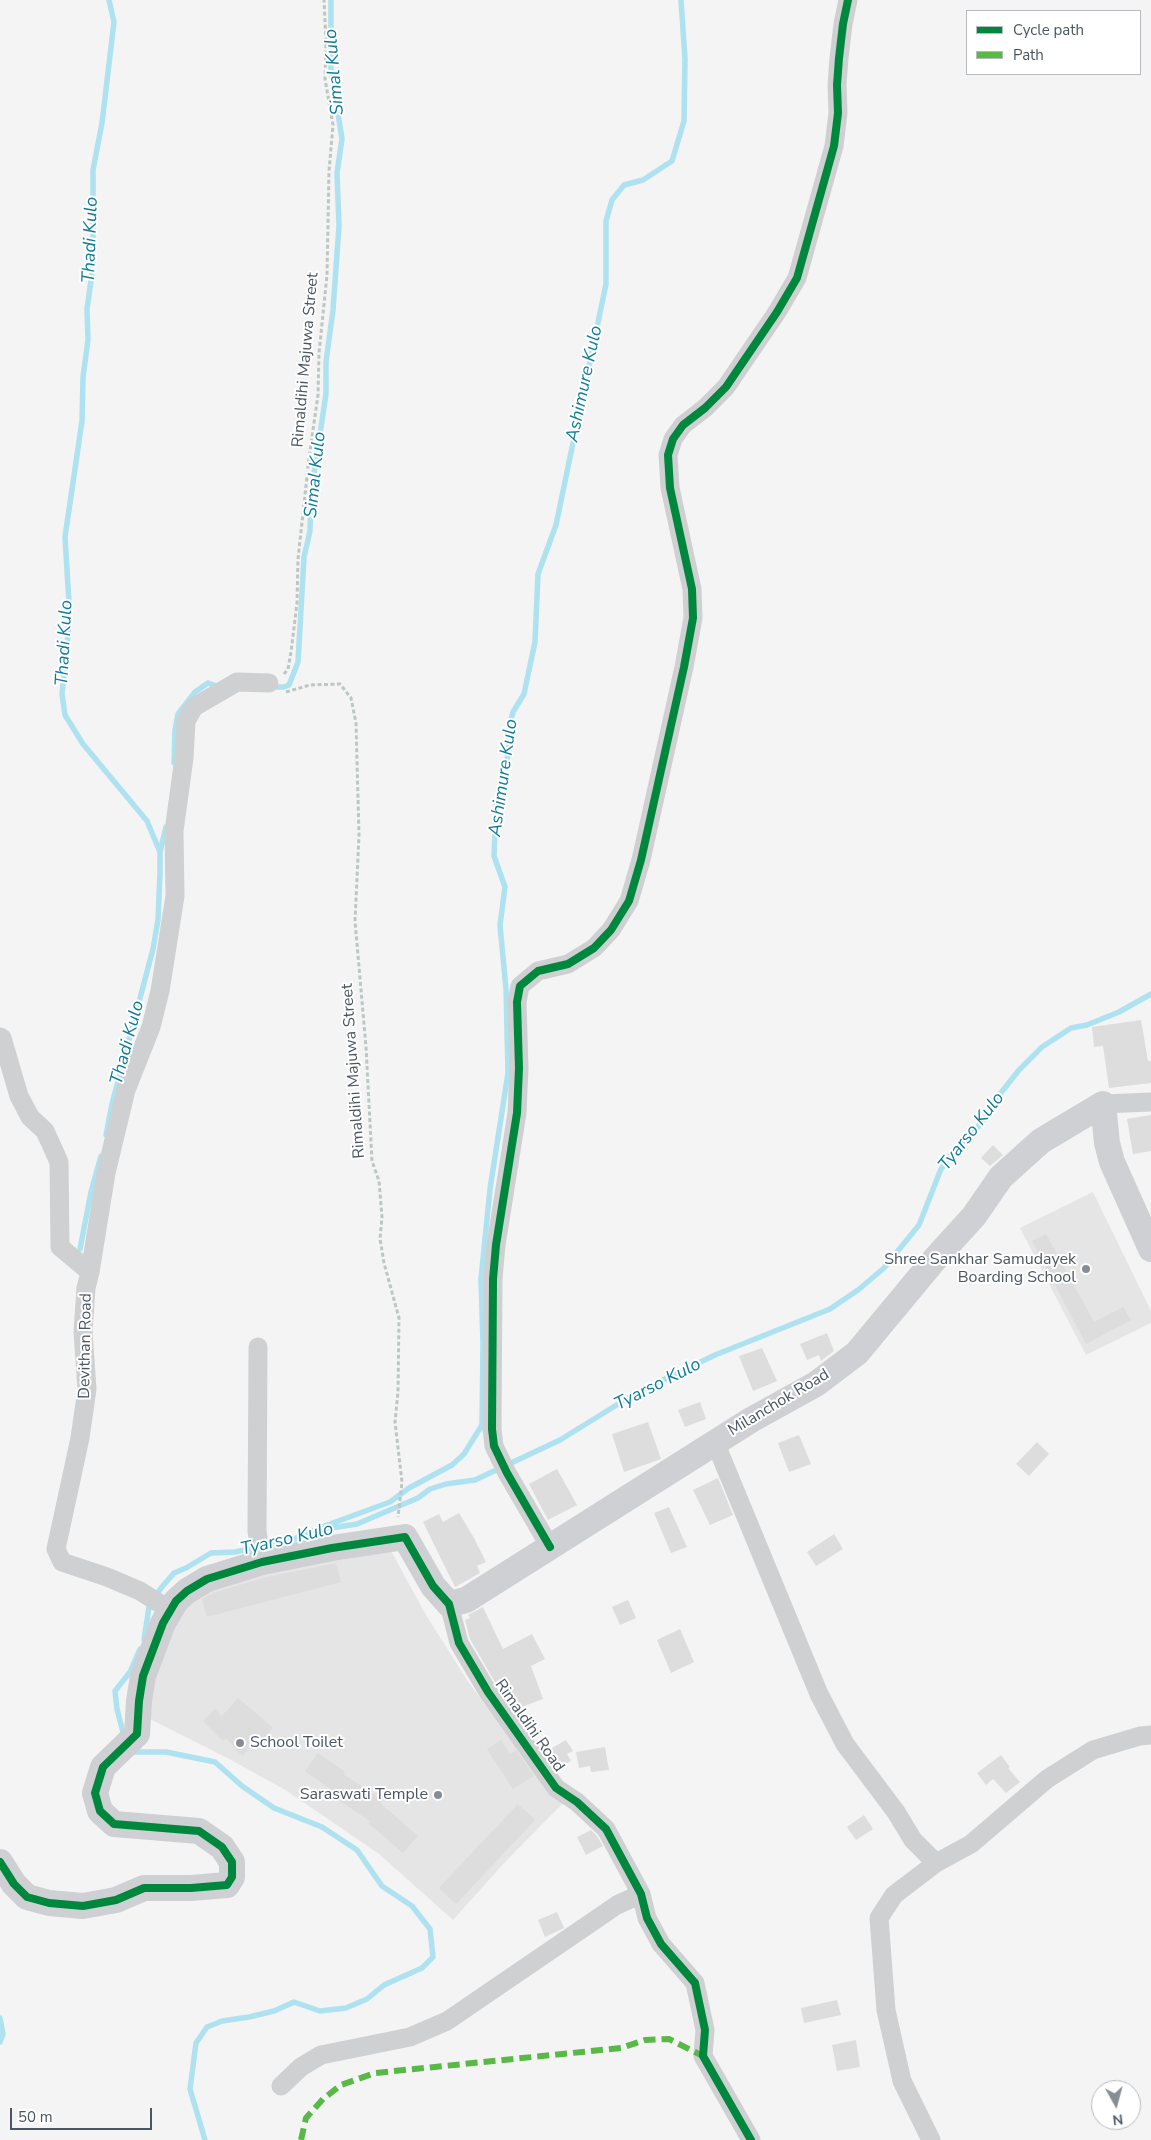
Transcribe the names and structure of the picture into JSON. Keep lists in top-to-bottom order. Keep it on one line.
{"streets":{"street":["Devithan Road","Milanchok Road","Rimaldihi Road"],"path":["Rimaldihi Majuwa Street"]},"crossings":[["Rimaldihi Majuwa Street","Devithan Road"],["Milanchok Road","Rimaldihi Road"]],"water":["Simal Kulo","Thadi Kulo","Ashimure Kulo","Tyarso Kulo"],"places":["Shree Sankhar Samudayek Boarding School","School Toilet","Saraswati Temple"],"legend":["Cycle path","Path"],"scale_bar":"50 m","north":"bottom"}
